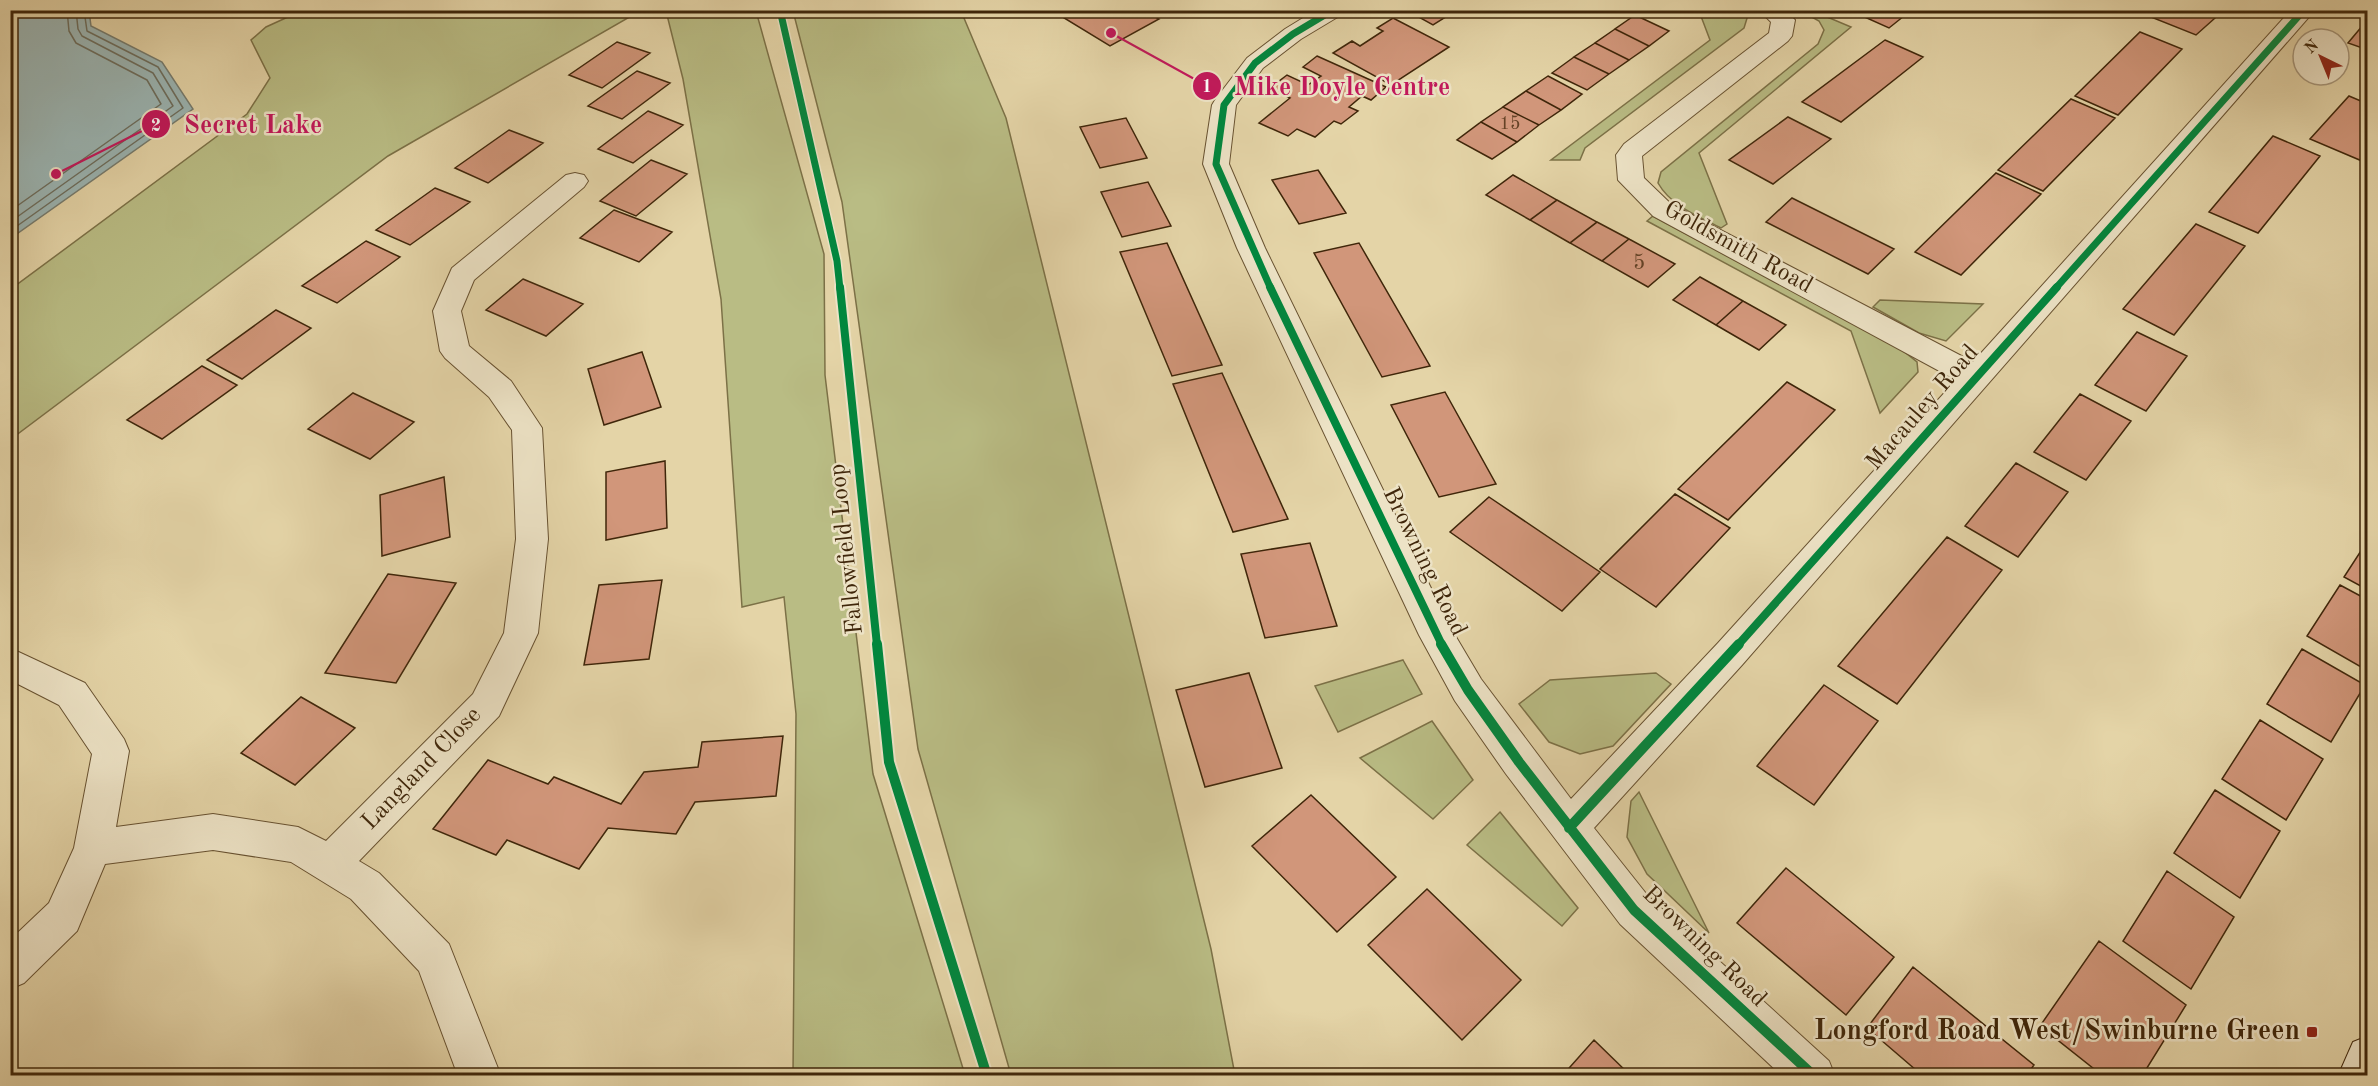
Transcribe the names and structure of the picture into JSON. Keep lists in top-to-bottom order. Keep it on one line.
{"streets":{"street":["Goldsmith Road","Macauley Road","Browning Road","Langland Close"],"cycle path":["Fallowfield Loop"]},"crossings":[["Goldsmith Road","Macauley Road"],["Macauley Road","Browning Road"]],"places":{"other":["Mike Doyle Centre","Secret Lake"],"transit":["Longford Road West/Swinburne Green"]},"house_numbers":["15","5"],"north":"top left"}
